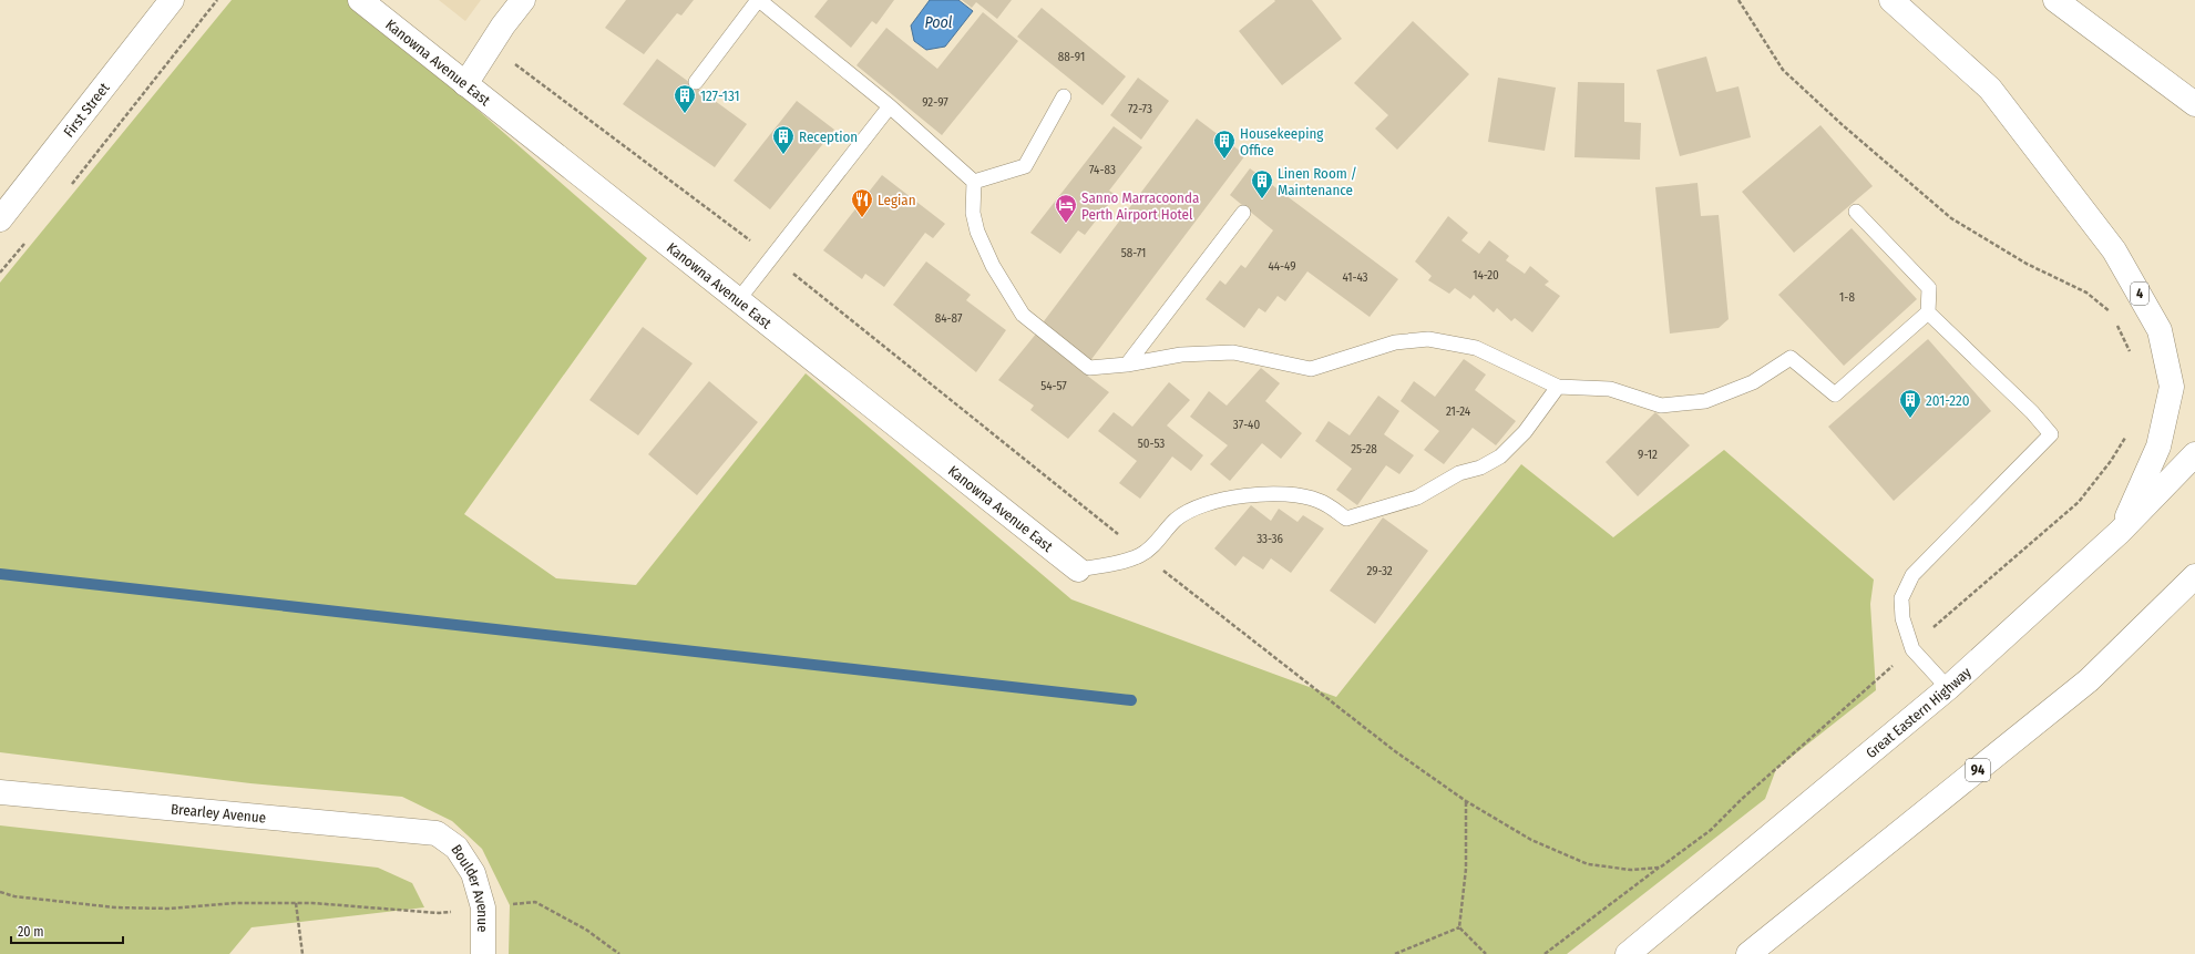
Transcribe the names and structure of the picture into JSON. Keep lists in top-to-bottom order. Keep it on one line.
{"streets":{"main road":["Kanowna Avenue East","First Street","4","Great Eastern Highway","94","Brearley Avenue","Boulder Avenue"]},"crossings":[["4","Great Eastern Highway"],["Brearley Avenue","Boulder Avenue"]],"water":["Pool"],"places":{"building":["127-131","Reception","Housekeeping Office","Linen Room / Maintenance","201-220"],"restaurant":["Legian"],"hotel":["Sanno Marracoonda Perth Airport Hotel"]},"house_numbers":["88-91","92-97","72-73","74-83","58-71","44-49","14-20","41-43","1-8","84-87","54-57","21-24","37-40","50-53","25-28","9-12","33-36","29-32"],"scale_bar":"20 m"}
